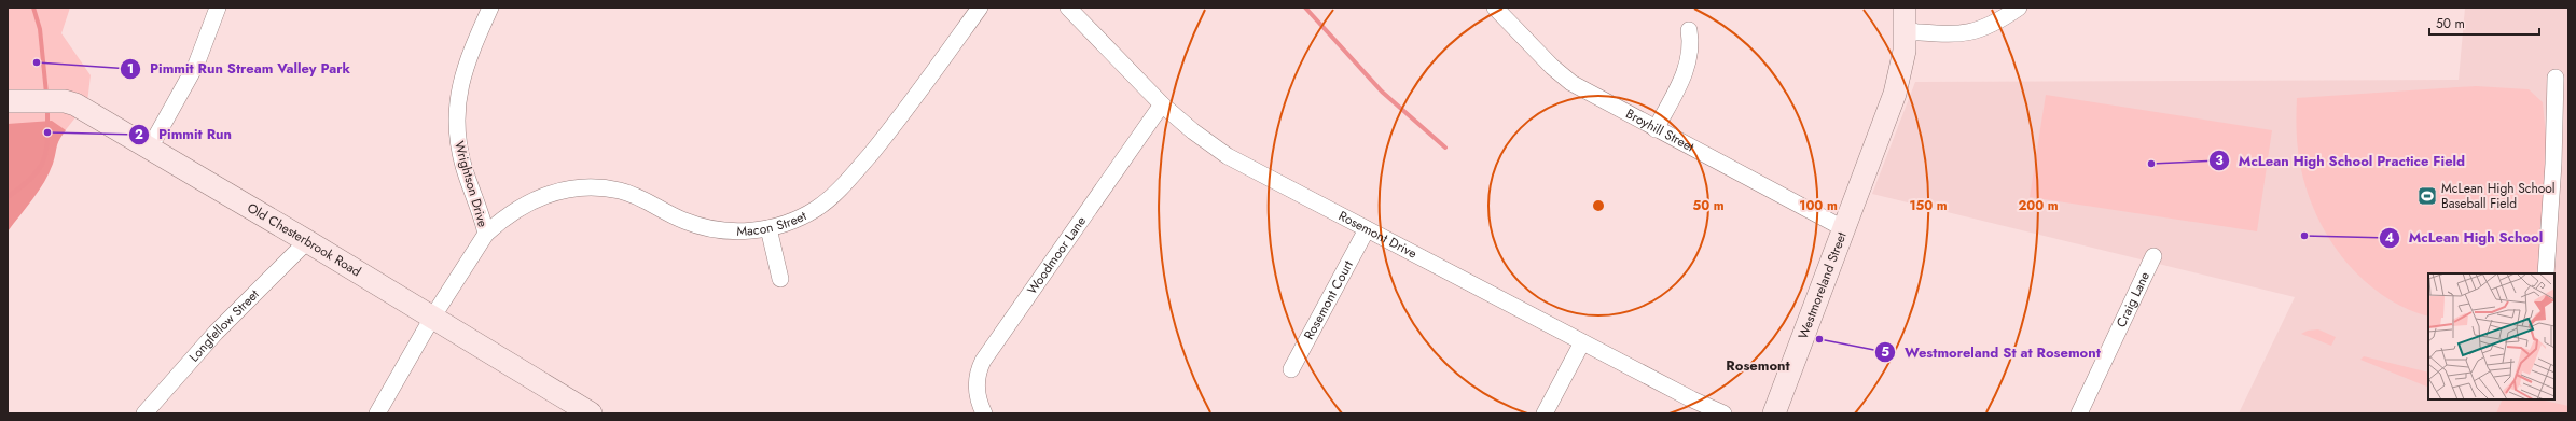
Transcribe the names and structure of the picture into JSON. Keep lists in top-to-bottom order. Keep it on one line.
{"streets":{"street":["Broyhill Street","Wrightson Drive","Macon Street","Rosemont Drive","Old Chesterbrook Road","Woodmoor Lane","Westmoreland Street","Rosemont Court","Craig Lane","Longfellow Street"]},"crossings":[["Broyhill Street","Westmoreland Street"],["Wrightson Drive","Macon Street"],["Wrightson Drive","Old Chesterbrook Road"],["Rosemont Drive","Woodmoor Lane"],["Rosemont Drive","Rosemont Court"],["Old Chesterbrook Road","Longfellow Street"]],"districts":["Rosemont"],"places":{"other":["Pimmit Run Stream Valley Park","Pimmit Run","McLean High School Practice Field","McLean High School","Westmoreland St at Rosemont"],"sports":["McLean High School Baseball Field"]},"scale_bar":"50 m","rings":["50 m","100 m","150 m","200 m"]}
